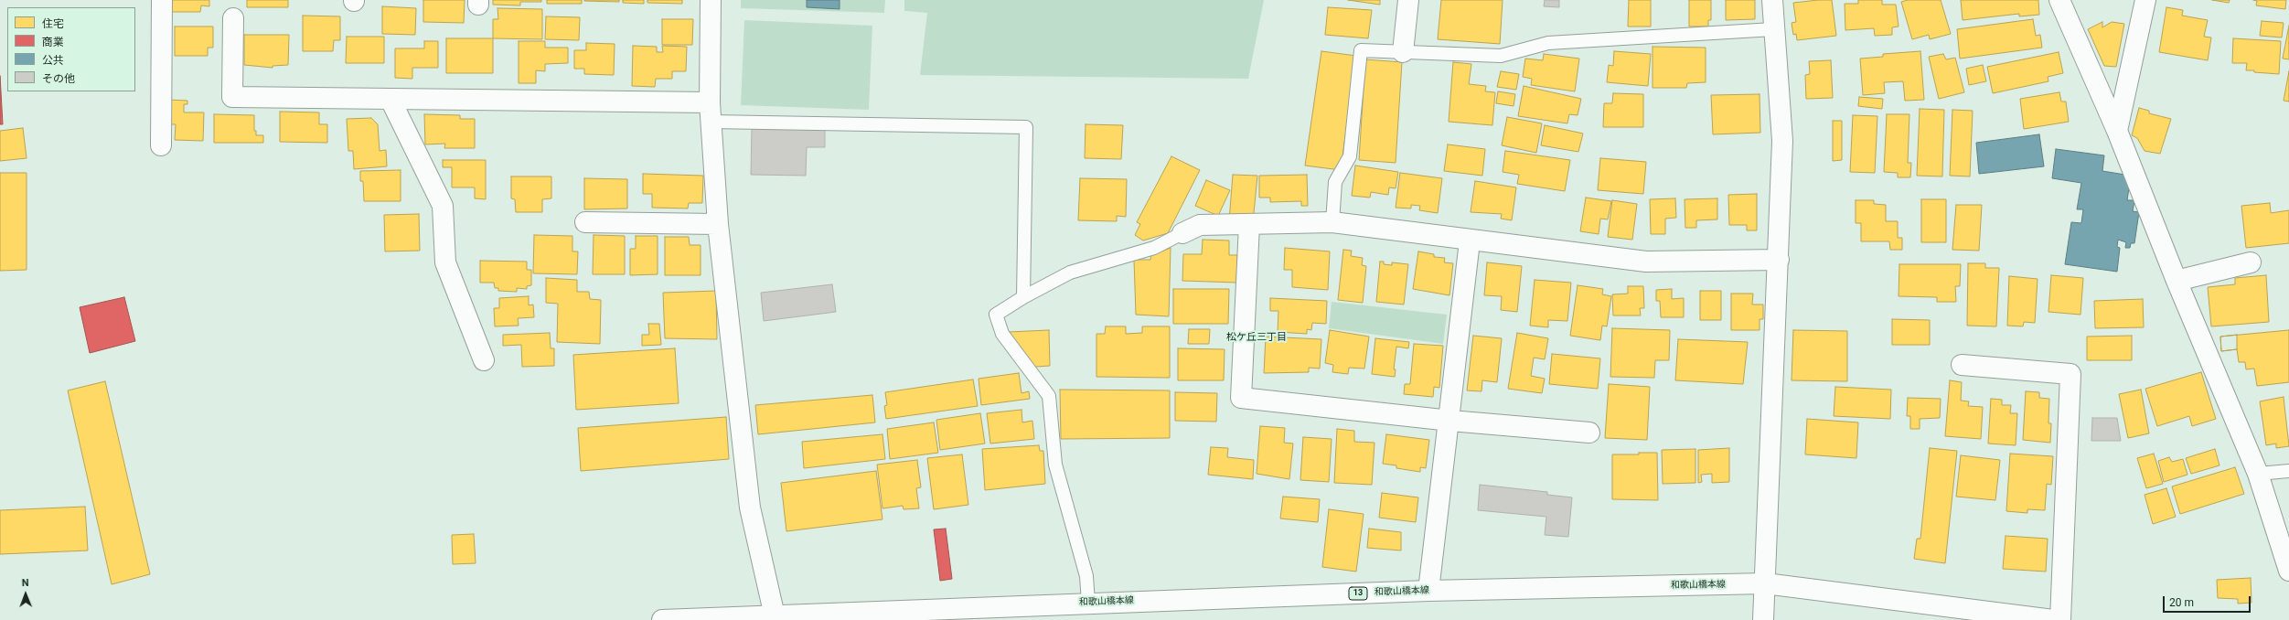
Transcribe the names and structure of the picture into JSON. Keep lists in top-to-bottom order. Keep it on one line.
{"streets":{"street":["和歌山橋本線","13"]},"districts":["松ケ丘三丁目"],"legend":["住宅","商業","公共","その他"],"scale_bar":"20 m","north":"top"}
